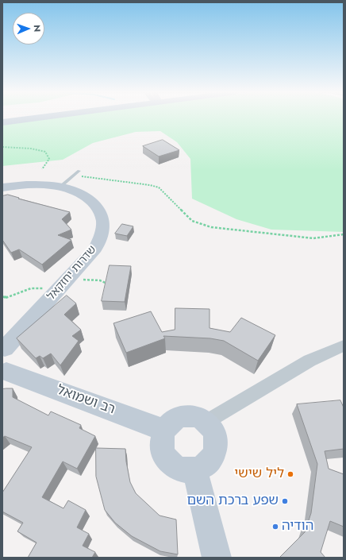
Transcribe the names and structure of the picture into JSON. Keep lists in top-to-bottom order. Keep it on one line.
{"streets":{"street":["שדרות יחזקאל","רב ושמואל"]},"places":["ליל שישי","שפע ברכת השם","הודיה"],"north":"right"}
